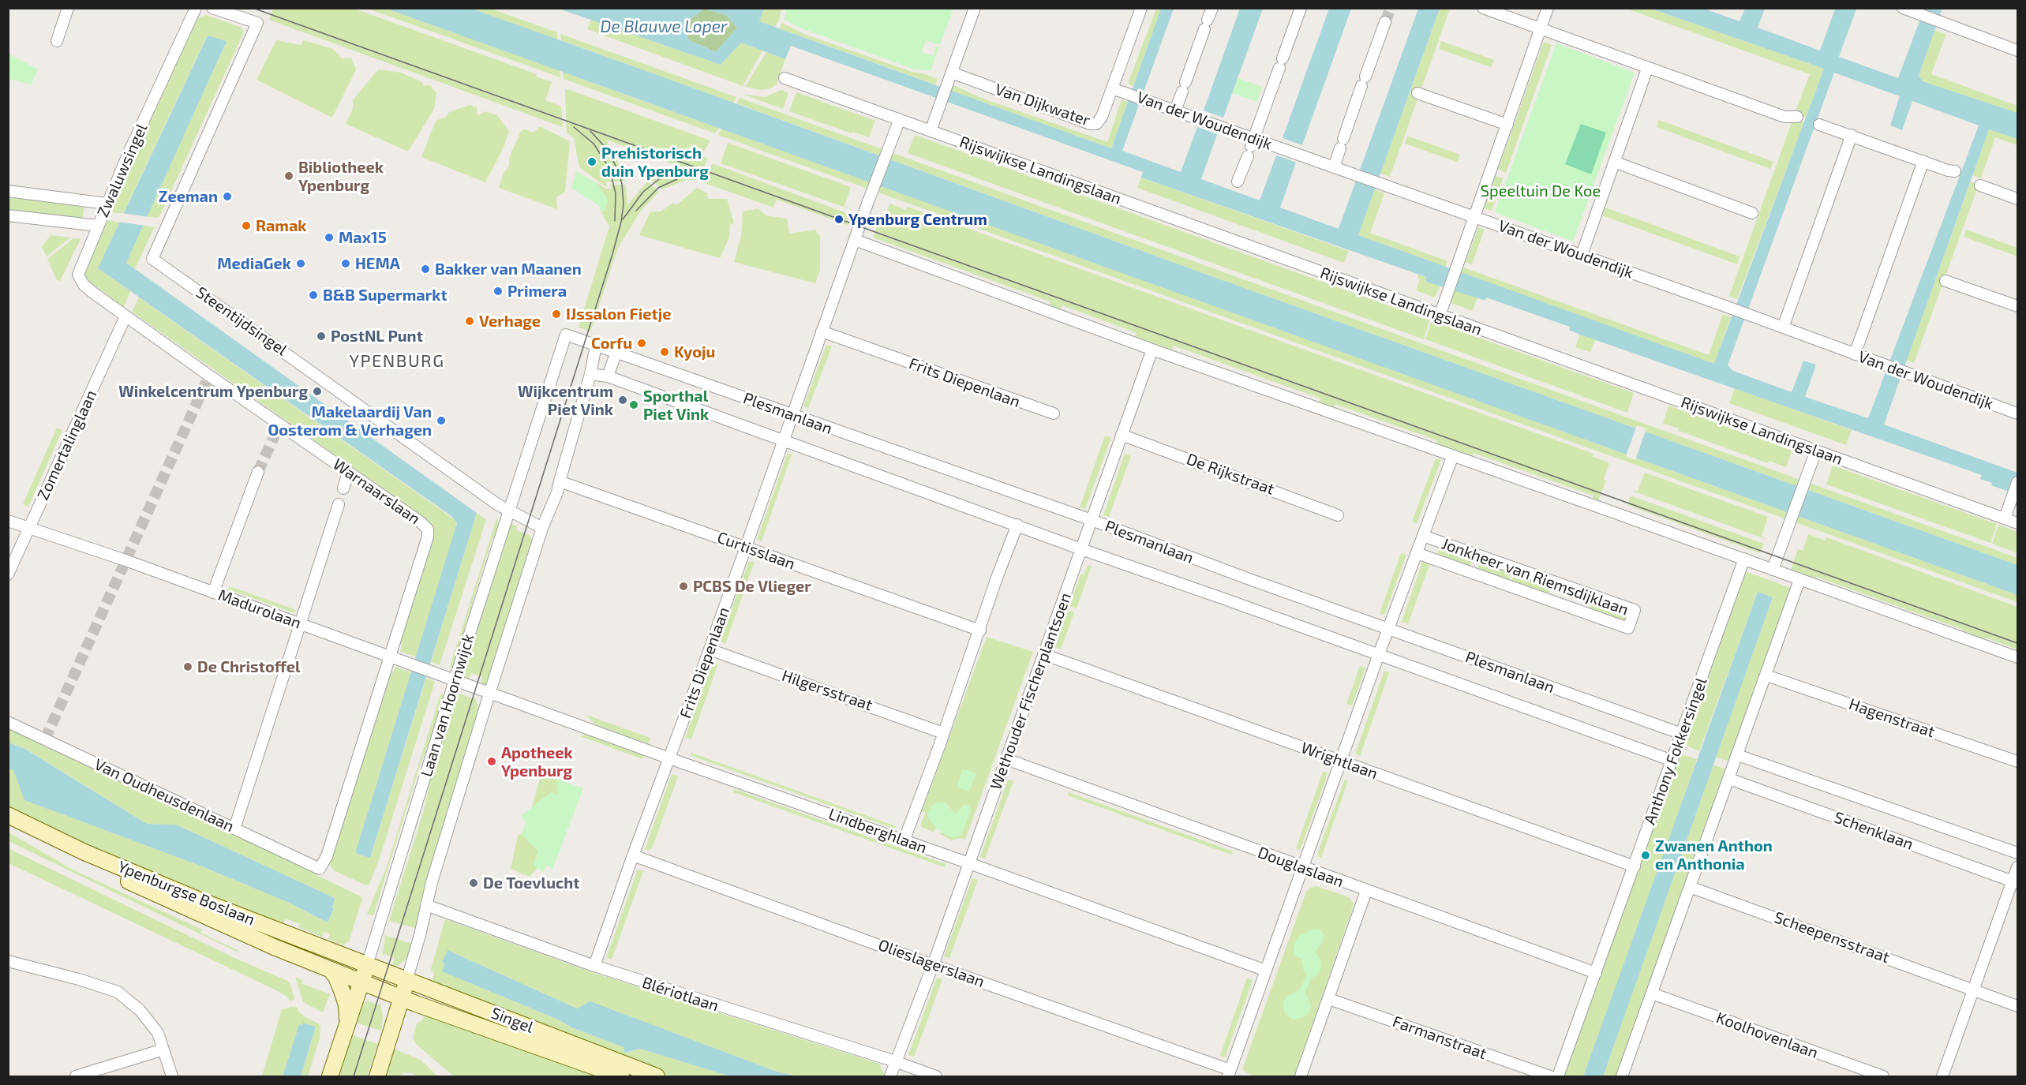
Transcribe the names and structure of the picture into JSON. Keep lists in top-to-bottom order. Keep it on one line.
{"streets":{"main road":["Laan van Hoornwijck","Ypenburgse Boslaan","Singel"],"street":["Van Dijkwater","Van der Woudendijk","Zwaluwsingel","Rijswijkse Landingslaan","Steentijdsingel","Frits Diepenlaan","Plesmanlaan","Zomertalinglaan","De Rijkstraat","Warnaarslaan","Curtisslaan","Jonkheer van Riemsdijklaan","Madurolaan","Hilgersstraat","Wethouder Fischerplantsoen","Hagenstraat","Anthony Fokkersingel","Wrightlaan","Van Oudheusdenlaan","Lindberghlaan","Schenklaan","Douglaslaan","Scheepensstraat","Olieslagerslaan","Blériotlaan","Koolhovenlaan","Farmanstraat"]},"crossings":[["Van Dijkwater","Van der Woudendijk"],["Zwaluwsingel","Zomertalinglaan"],["Zwaluwsingel","Warnaarslaan"],["Rijswijkse Landingslaan","Frits Diepenlaan"],["Steentijdsingel","Laan van Hoornwijck"],["Frits Diepenlaan","Plesmanlaan"],["Frits Diepenlaan","Curtisslaan"],["Frits Diepenlaan","Hilgersstraat"],["Frits Diepenlaan","Lindberghlaan"],["Frits Diepenlaan","Olieslagerslaan"],["Frits Diepenlaan","Blériotlaan"],["Plesmanlaan","Jonkheer van Riemsdijklaan"],["Plesmanlaan","Wethouder Fischerplantsoen"],["Plesmanlaan","Laan van Hoornwijck"],["Plesmanlaan","Anthony Fokkersingel"],["Zomertalinglaan","Warnaarslaan"],["Zomertalinglaan","Madurolaan"],["Warnaarslaan","Madurolaan"],["Warnaarslaan","Van Oudheusdenlaan"],["Jonkheer van Riemsdijklaan","Wrightlaan"],["Jonkheer van Riemsdijklaan","Lindberghlaan"],["Jonkheer van Riemsdijklaan","Douglaslaan"],["Jonkheer van Riemsdijklaan","Olieslagerslaan"],["Madurolaan","Laan van Hoornwijck"],["Madurolaan","Lindberghlaan"],["Wethouder Fischerplantsoen","Wrightlaan"],["Wethouder Fischerplantsoen","Lindberghlaan"],["Wethouder Fischerplantsoen","Douglaslaan"],["Wethouder Fischerplantsoen","Olieslagerslaan"],["Wethouder Fischerplantsoen","Blériotlaan"],["Laan van Hoornwijck","Ypenburgse Boslaan"],["Laan van Hoornwijck","Singel"],["Anthony Fokkersingel","Wrightlaan"],["Anthony Fokkersingel","Douglaslaan"],["Ypenburgse Boslaan","Singel"]],"districts":["YPENBURG"],"water":["De Blauwe Loper"],"parks":["Speeltuin De Koe"],"places":["Prehistorisch duin Ypenburg","Bibliotheek Ypenburg","Zeeman","Ypenburg Centrum","Ramak","Max15","MediaGek","HEMA","Bakker van Maanen","Primera","B&B Supermarkt","IJssalon Fietje","Verhage","PostNL Punt","Corfu","Kyoju","Winkelcentrum Ypenburg","Wijkcentrum Piet Vink","Sporthal Piet Vink","Makelaardij Van Oosterom & Verhagen","PCBS De Vlieger","De Christoffel","Apotheek Ypenburg","Zwanen Anthon en Anthonia","De Toevlucht"]}
